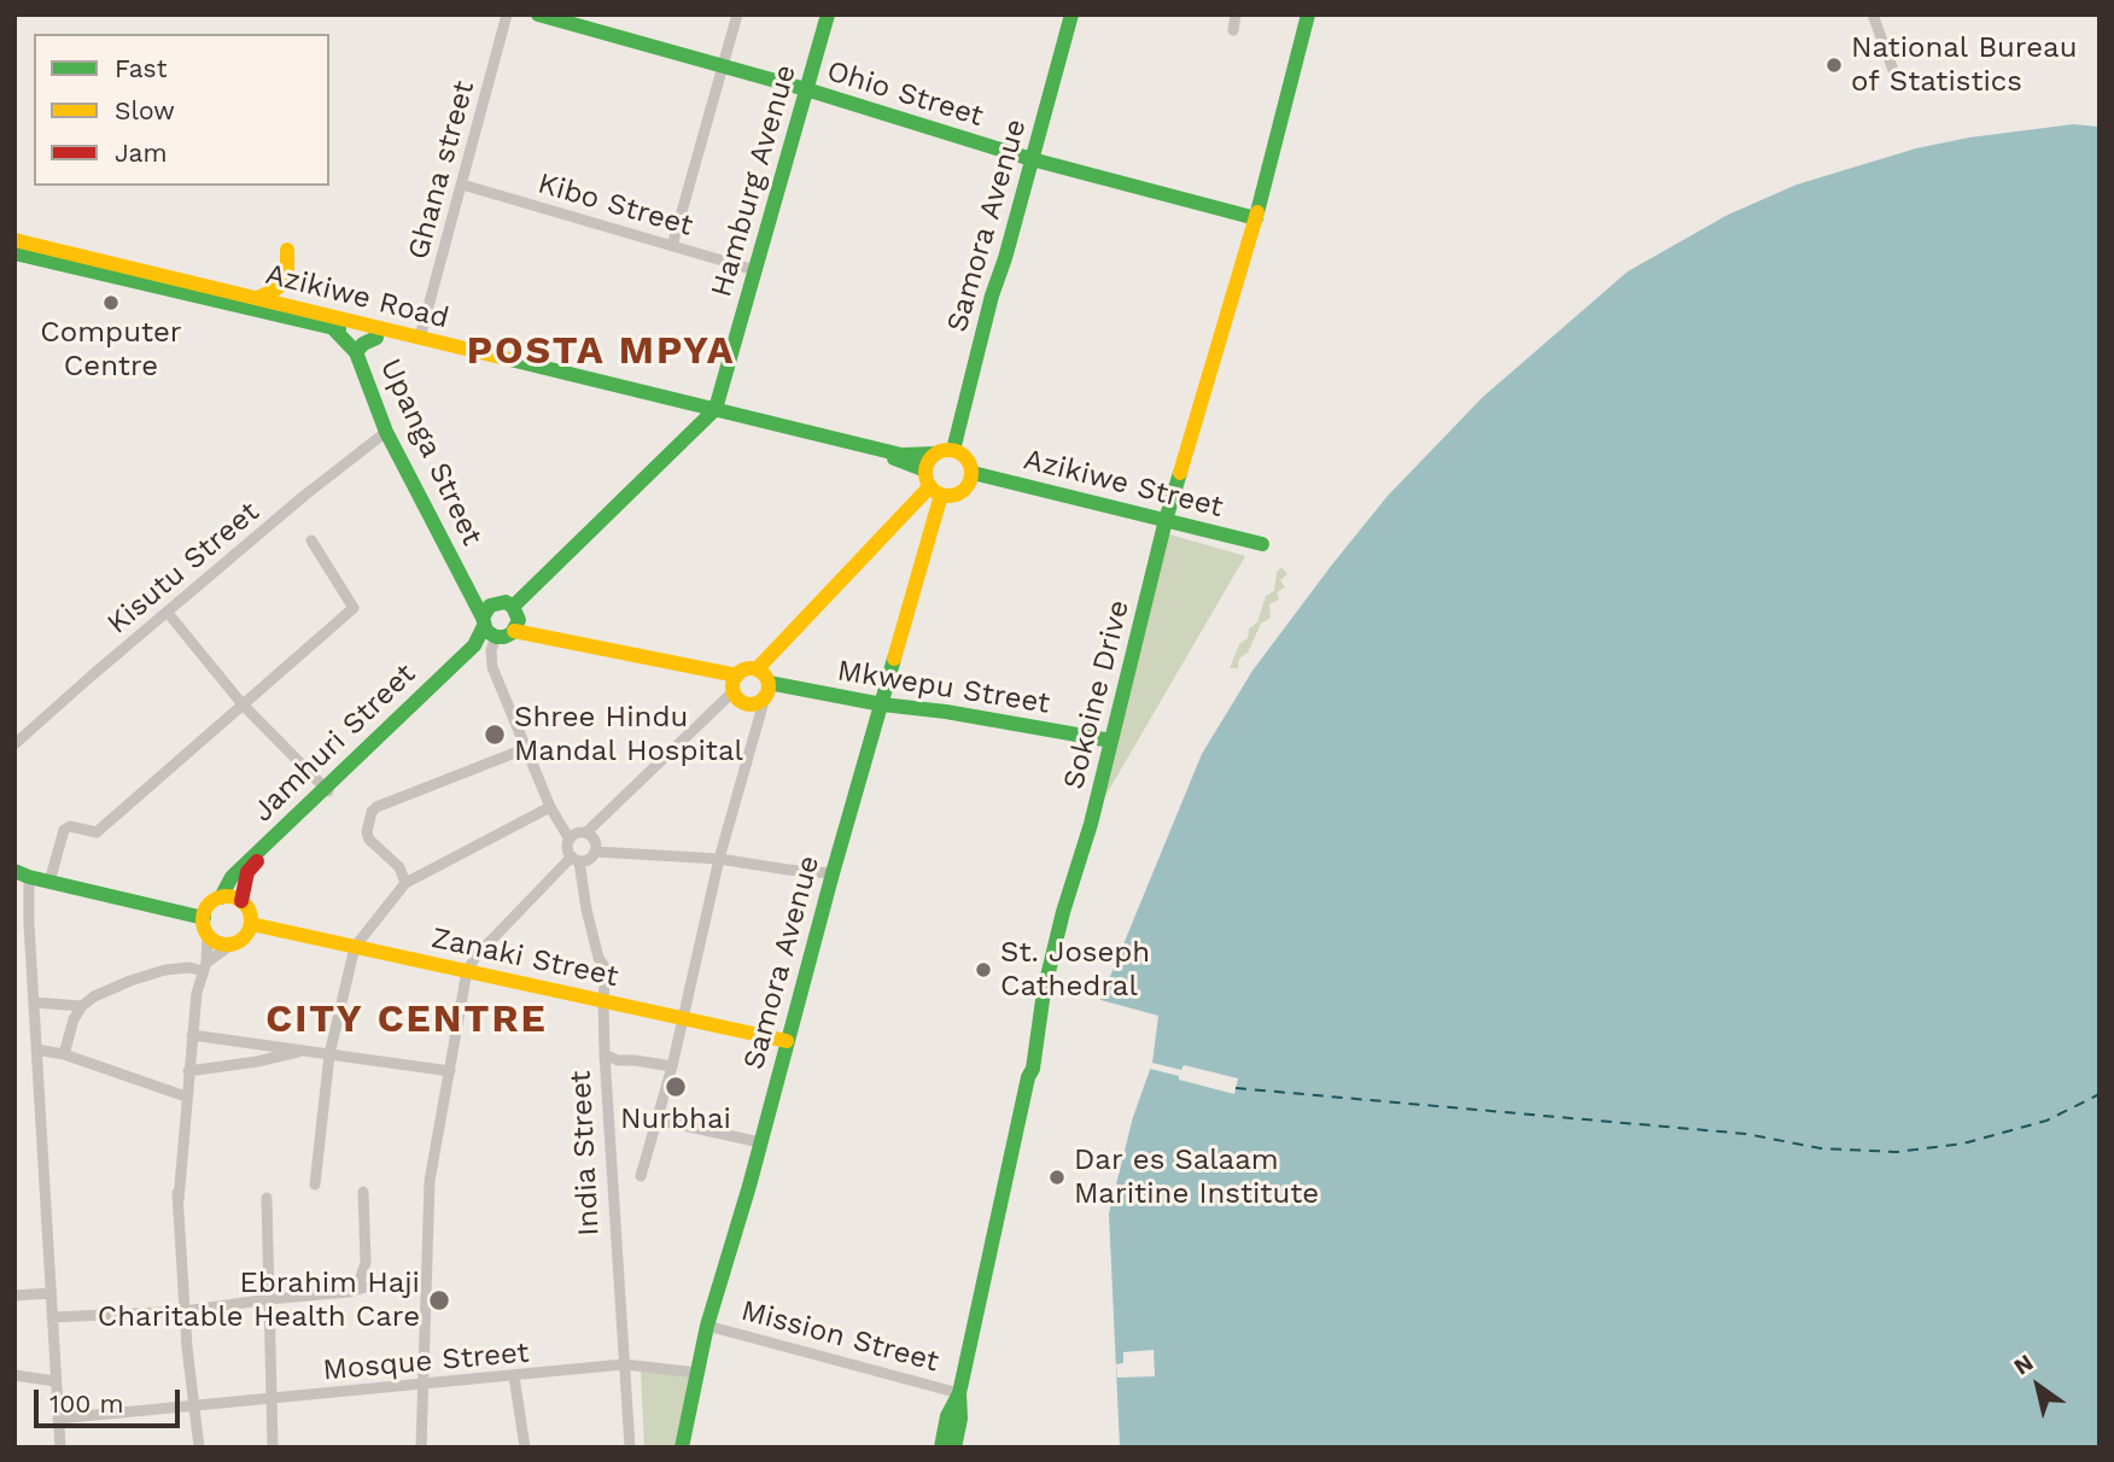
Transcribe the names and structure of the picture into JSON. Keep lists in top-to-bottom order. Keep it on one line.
{"streets":{"street":["Ohio Street","Ghana street","Hamburg Avenue","Kibo Street","Samora Avenue","Azikiwe Road","Upanga Street","Azikiwe Street","Kisutu Street","Mkwepu Street","Sokoine Drive","Jamhuri Street","Zanaki Street","India Street","Mission Street","Mosque Street"]},"crossings":[["Ohio Street","Hamburg Avenue"],["Ohio Street","Samora Avenue"],["Ohio Street","Sokoine Drive"],["Ghana street","Kibo Street"],["Ghana street","Azikiwe Road"],["Hamburg Avenue","Kibo Street"],["Hamburg Avenue","Azikiwe Road"],["Samora Avenue","Azikiwe Road"],["Samora Avenue","Azikiwe Street"],["Samora Avenue","Mkwepu Street"],["Samora Avenue","Zanaki Street"],["Samora Avenue","Mission Street"],["Samora Avenue","Mosque Street"],["Azikiwe Road","Upanga Street"],["Azikiwe Road","Azikiwe Street"],["Upanga Street","Kisutu Street"],["Upanga Street","Jamhuri Street"],["Azikiwe Street","Sokoine Drive"],["Mkwepu Street","Sokoine Drive"],["Sokoine Drive","Mission Street"],["Jamhuri Street","Zanaki Street"],["Zanaki Street","India Street"],["India Street","Mosque Street"]],"districts":["POSTA MPYA","CITY CENTRE"],"places":["National Bureau of Statistics","Computer Centre","Shree Hindu Mandal Hospital","St. Joseph Cathedral","Nurbhai","Dar es Salaam Maritine Institute","Ebrahim Haji Charitable Health Care"],"legend":["Fast","Slow","Jam"],"scale_bar":"100 m","north":"top left"}
